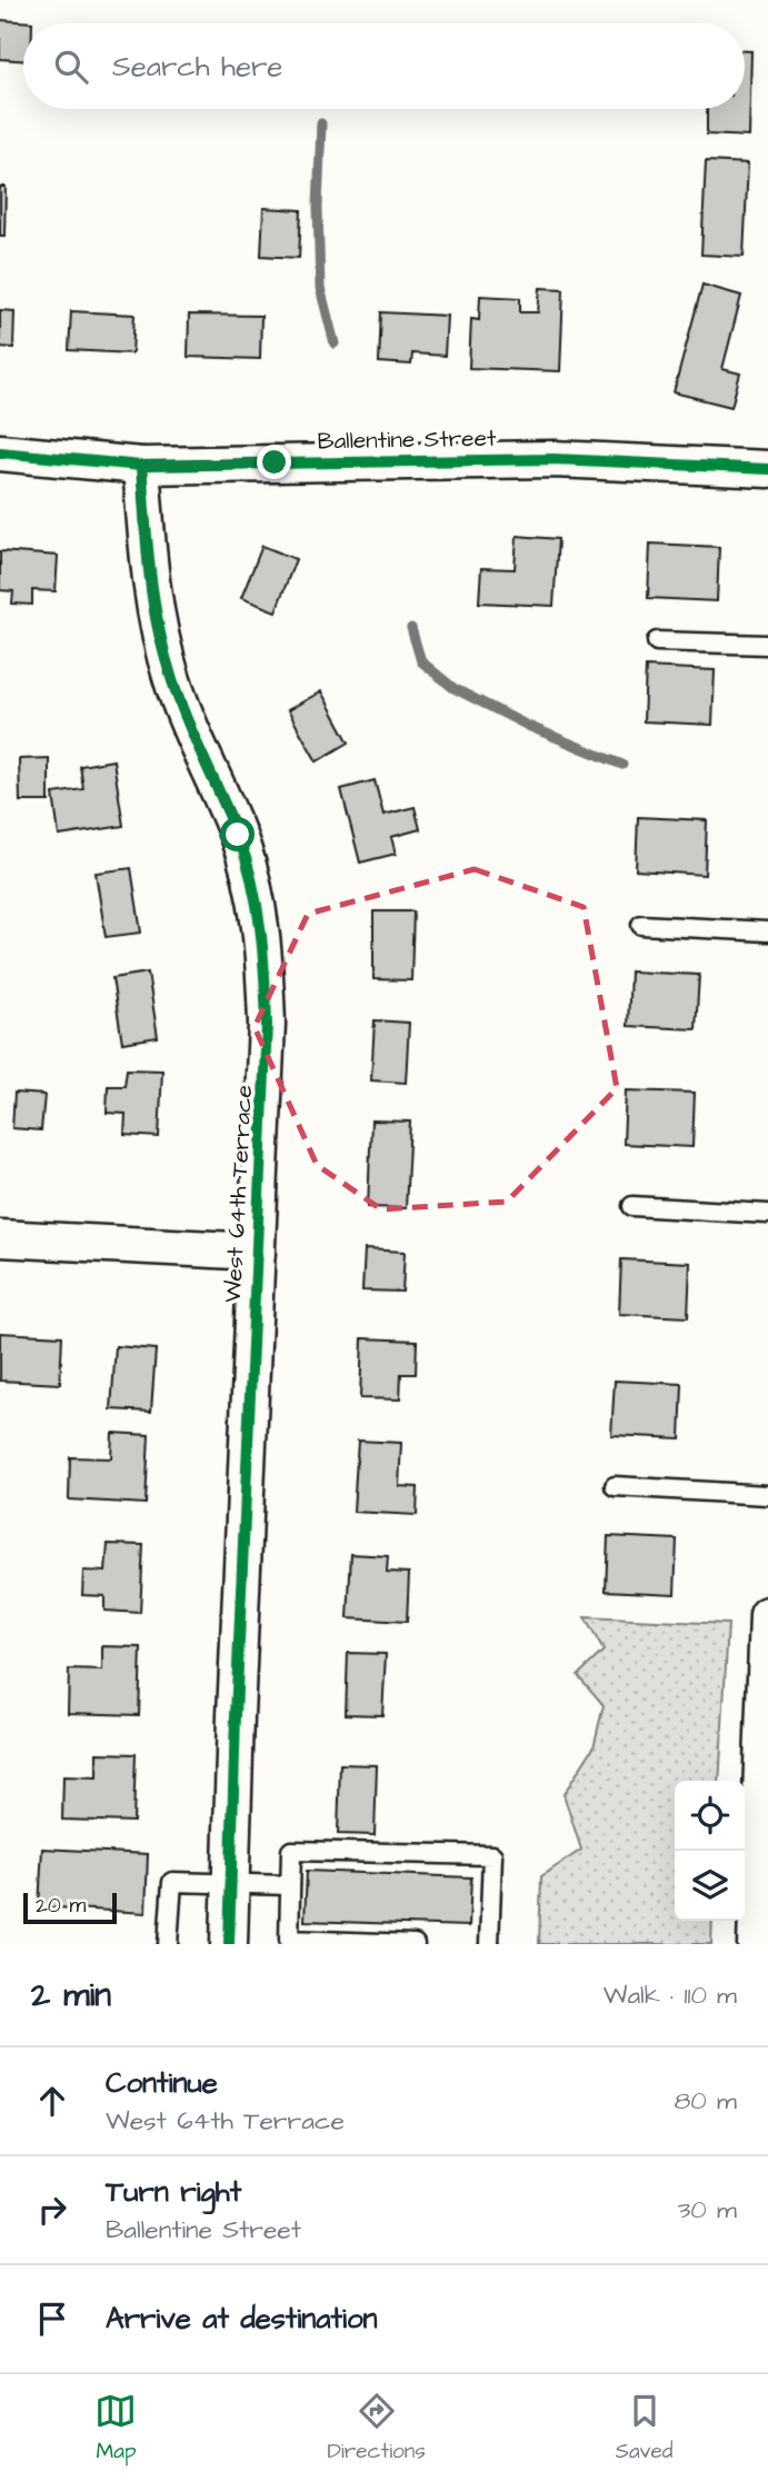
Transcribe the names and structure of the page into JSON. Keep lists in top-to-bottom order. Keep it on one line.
{"streets":{"street":["Ballentine Street","West 64th Terrace"]},"crossings":[["Ballentine Street","West 64th Terrace"]],"scale_bar":"20 m","page":{"search":"Search here","scale":"20 m","heading":["2 min","Walk · 110 m"],"list":[["Continue","West 64th Terrace","80 m"],["Turn right","Ballentine Street","30 m"],"Arrive at destination"],"nav":["Map","Directions","Saved"]}}
